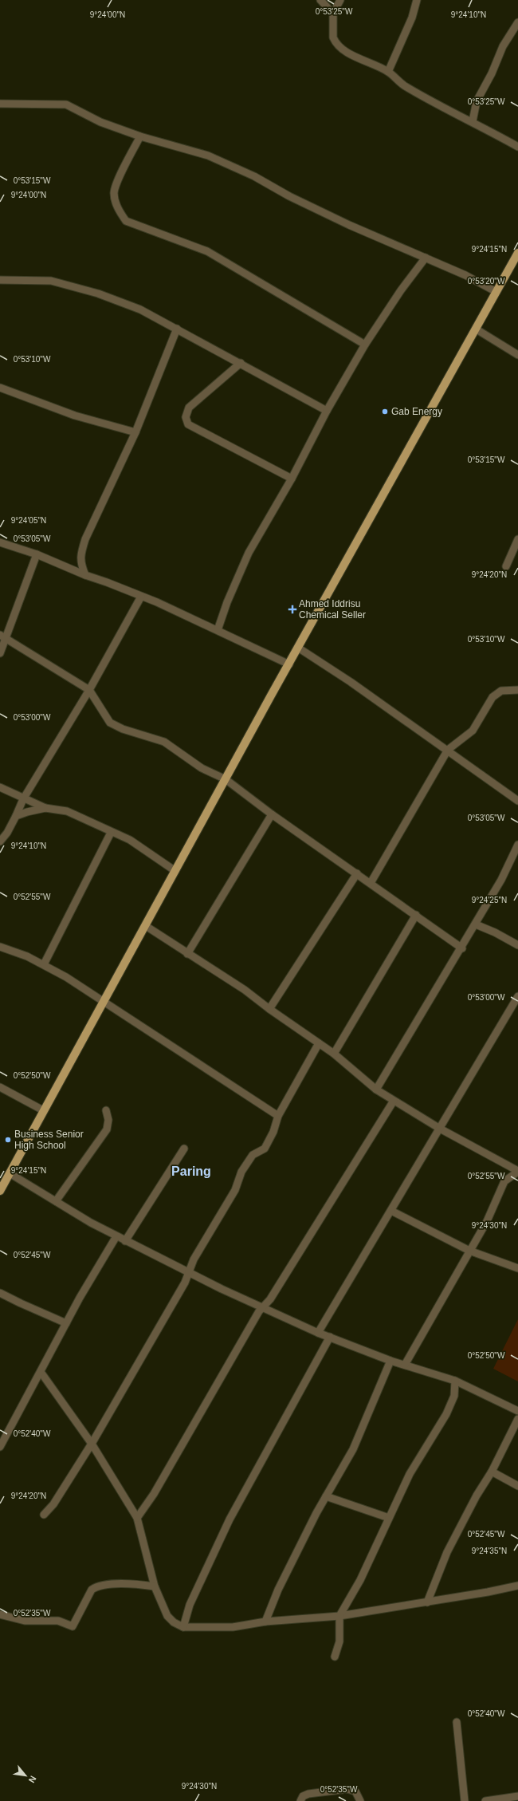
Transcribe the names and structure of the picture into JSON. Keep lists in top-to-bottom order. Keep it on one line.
{"districts":["Paring"],"places":{"other":["Gab Energy","Business Senior High School"],"health":["Ahmed Iddrisu Chemical Seller"]},"north":"bottom right","coordinates":["0°53'25\"W","9°24'00\"N","9°24'10\"N","0°53'15\"W","9°24'15\"N","0°53'20\"W","0°53'10\"W","9°24'05\"N","0°53'05\"W","9°24'20\"N","0°53'00\"W","0°52'55\"W","9°24'25\"N","0°52'50\"W","9°24'30\"N","0°52'45\"W","0°52'40\"W","9°24'35\"N","0°52'35\"W"]}
